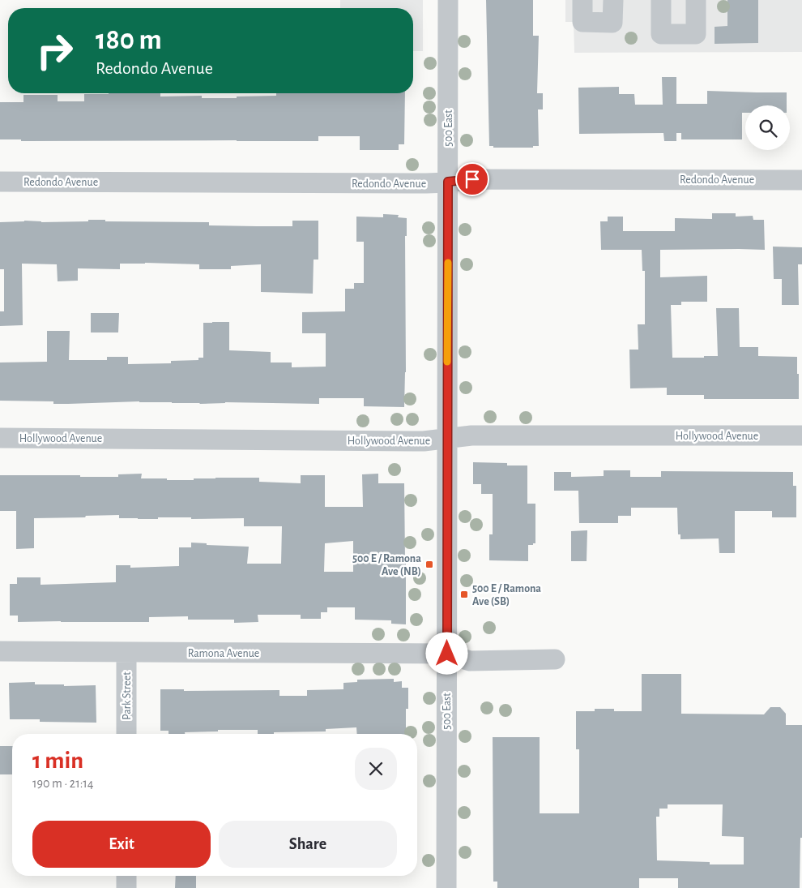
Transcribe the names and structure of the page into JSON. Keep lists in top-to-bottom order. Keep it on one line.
{"streets":{"street":["500 East","Redondo Avenue","Hollywood Avenue","Ramona Avenue","Park Street"]},"crossings":[["500 East","Redondo Avenue"],["500 East","Hollywood Avenue"],["500 East","Ramona Avenue"],["Ramona Avenue","Park Street"]],"places":{"transit":["500 E / Ramona Ave (NB)","500 E / Ramona Ave (SB)"]},"page":{"turn":["180 m","Redondo Avenue"],"heading":["1 min","190 m · 21:14"],"buttons":["Exit","Share"]}}
